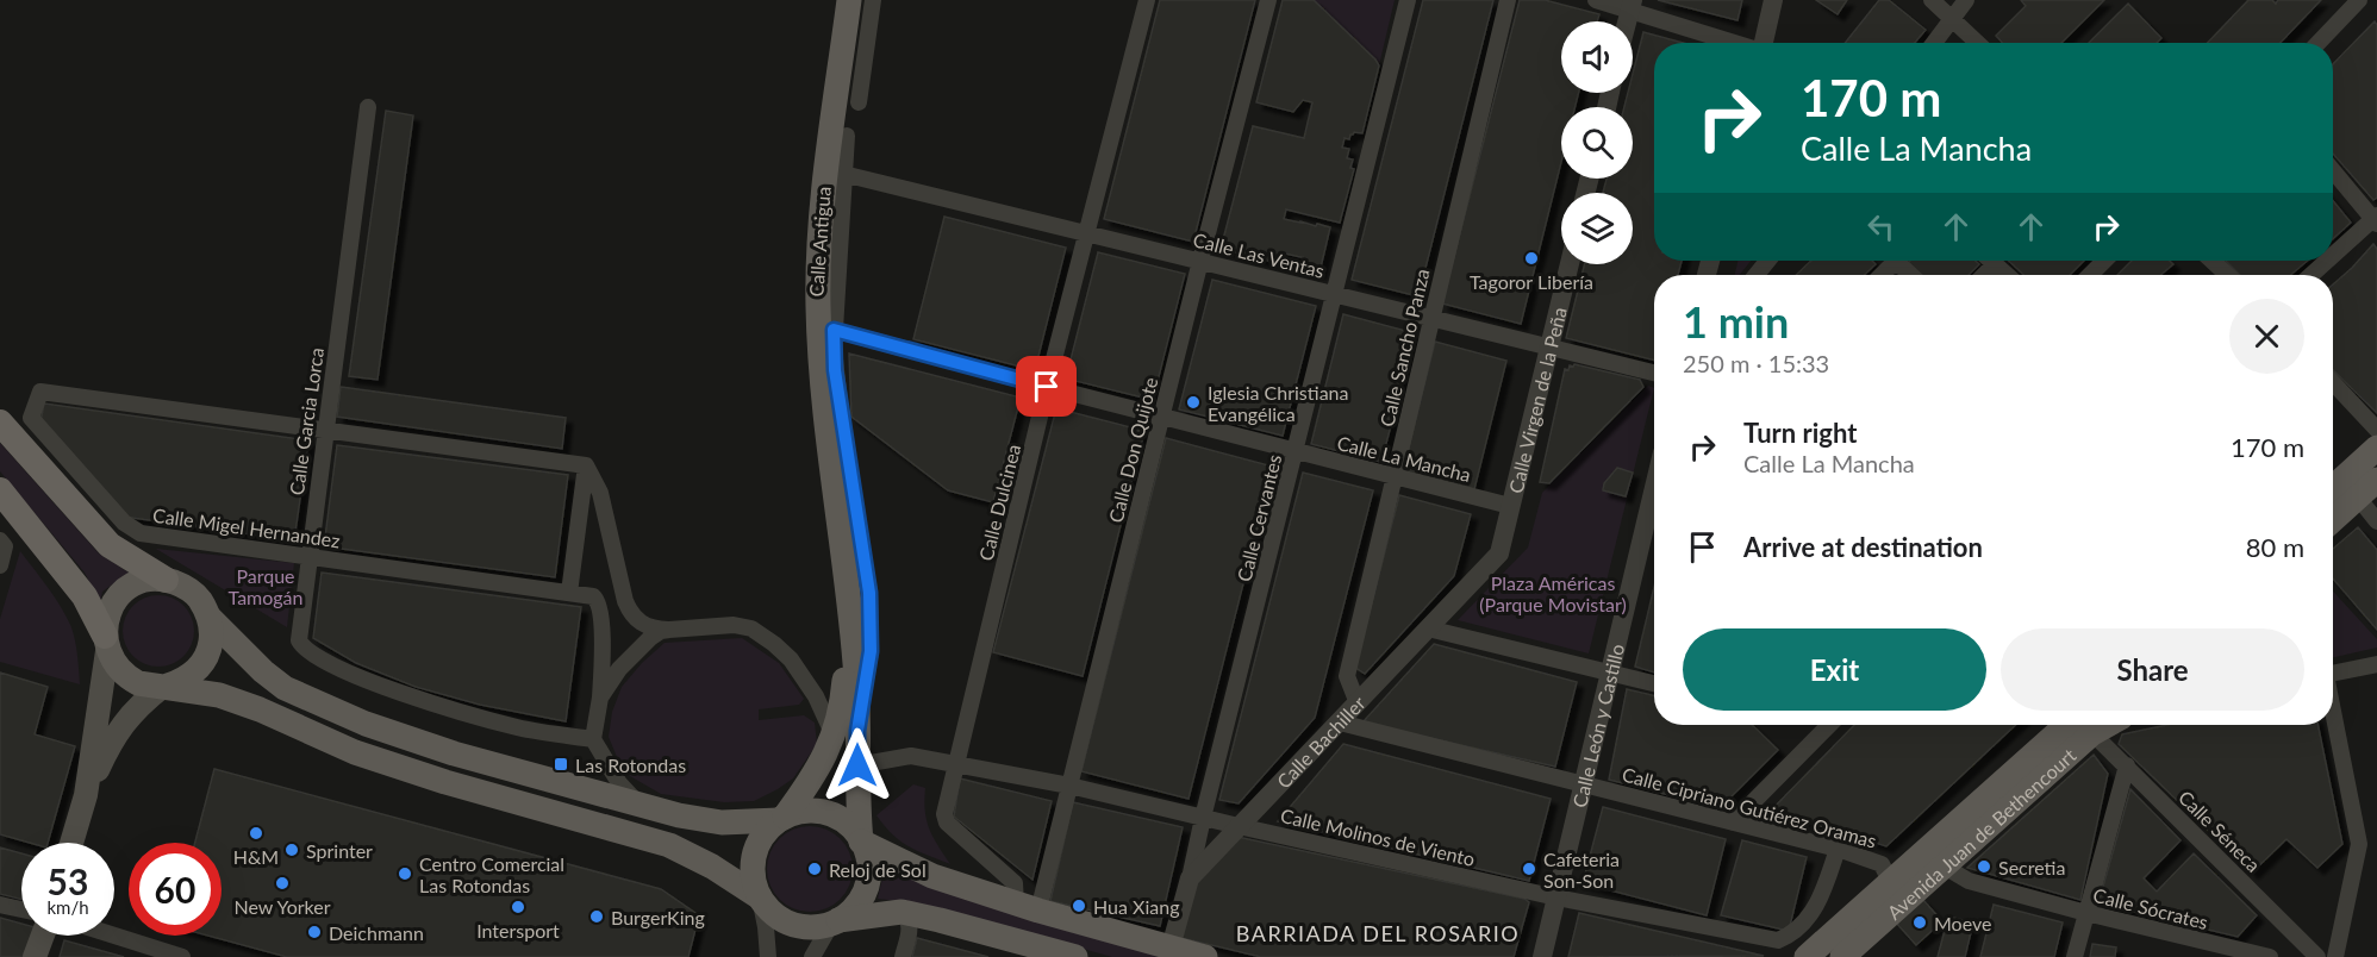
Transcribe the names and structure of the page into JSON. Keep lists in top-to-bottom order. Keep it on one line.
{"streets":{"main road":["Avenida Juan de Bethencourt"],"street":["Calle Antigua","Calle Las Ventas","Calle Sancho Panza","Calle Virgen de la Peña","Calle Garcia Lorca","Calle Don Quijote","Calle La Mancha","Calle Dulcinea","Calle Cervantes","Calle Migel Hernandez","Calle León y Castillo","Calle Bachiller","Calle Cipriano Gutiérez Oramas","Calle Séneca","Calle Molinos de Viento","Calle Sócrates"]},"crossings":[["Calle Antigua","Calle Las Ventas"],["Calle Antigua","Calle Garcia Lorca"],["Calle Antigua","Calle La Mancha"],["Calle Antigua","Calle Migel Hernandez"],["Calle Las Ventas","Calle Sancho Panza"],["Calle Las Ventas","Calle Virgen de la Peña"],["Calle Las Ventas","Calle Don Quijote"],["Calle Las Ventas","Calle Dulcinea"],["Calle Las Ventas","Calle Cervantes"],["Calle Sancho Panza","Calle La Mancha"],["Calle Sancho Panza","Calle Bachiller"],["Calle Virgen de la Peña","Calle La Mancha"],["Calle Virgen de la Peña","Calle Bachiller"],["Calle Garcia Lorca","Calle Migel Hernandez"],["Calle Don Quijote","Calle La Mancha"],["Calle Don Quijote","Calle Dulcinea"],["Calle Don Quijote","Calle Molinos de Viento"],["Calle La Mancha","Calle Dulcinea"],["Calle La Mancha","Calle Cervantes"],["Calle Dulcinea","Calle Molinos de Viento"],["Calle Cervantes","Calle Bachiller"],["Calle Cervantes","Calle Molinos de Viento"],["Calle León y Castillo","Calle Cipriano Gutiérez Oramas"],["Calle León y Castillo","Calle Molinos de Viento"],["Calle Bachiller","Calle Cipriano Gutiérez Oramas"],["Calle Bachiller","Calle Molinos de Viento"],["Calle Cipriano Gutiérez Oramas","Avenida Juan de Bethencourt"],["Calle Cipriano Gutiérez Oramas","Calle Molinos de Viento"],["Avenida Juan de Bethencourt","Calle Sócrates"]],"districts":["BARRIADA DEL ROSARIO"],"parks":["Parque Tamogán","Plaza Américas (Parque Movistar)"],"places":{"other":["Tagoror Libería","Iglesia Christiana Evangélica","H&M","Sprinter","Secretia","Reloj de Sol","Cafeteria Son-Son","Centro Comercial Las Rotondas","New Yorker","Hua Xiang","Intersport","BurgerKing","Moeve","Deichmann"],"transit":["Las Rotondas"]},"page":{"turn":["170 m","Calle La Mancha"],"heading":["1 min","250 m · 15:33"],"list":[{"name":"Turn right","note":"Calle La Mancha","value":"170 m"},{"name":"Arrive at destination","value":"80 m"}],"buttons":["Exit","Share"],"speed":"53 km/h","limit":"60"}}
